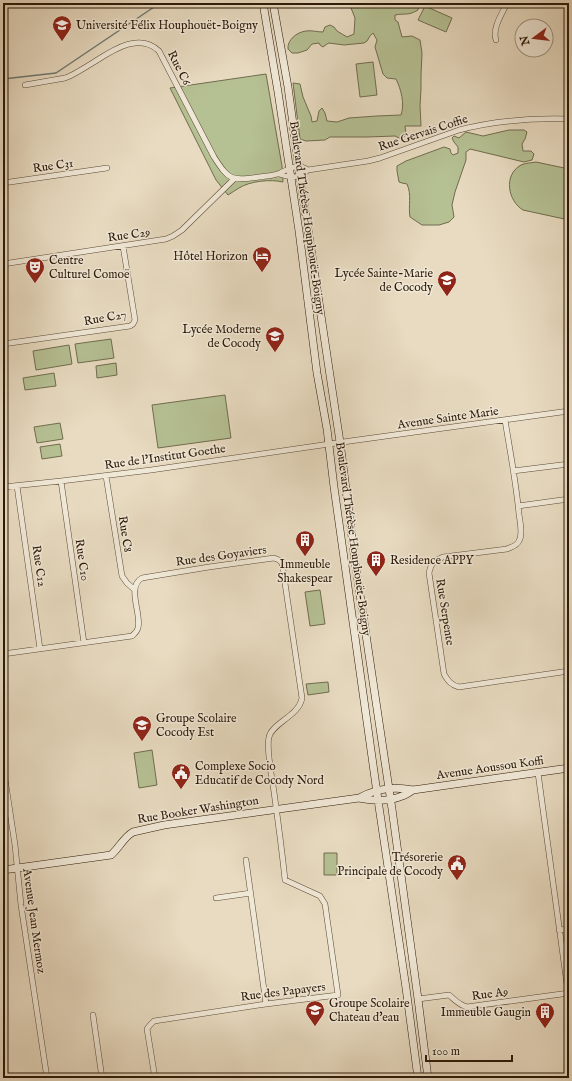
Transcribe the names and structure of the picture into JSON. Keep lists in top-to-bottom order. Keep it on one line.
{"streets":{"main road":["Boulevard Thérèse Houphouët-Boigny","Avenue Aoussou Koffi","Rue Booker Washington"],"street":["Rue C6","Rue Gervais Coffie","Rue C31","Rue C29","Rue C27","Avenue Sainte Marie","Rue de l'Institut Goethe","Rue C8","Rue des Goyaviers","Rue C10","Rue C12","Rue Serpente","Avenue Jean Mermoz","Rue des Papayers","Rue A9"]},"crossings":[["Rue C6","Rue C29"],["Boulevard Thérèse Houphouët-Boigny","Avenue Sainte Marie"],["Boulevard Thérèse Houphouët-Boigny","Rue de l'Institut Goethe"],["Boulevard Thérèse Houphouët-Boigny","Avenue Aoussou Koffi"],["Boulevard Thérèse Houphouët-Boigny","Rue Booker Washington"],["Boulevard Thérèse Houphouët-Boigny","Rue A9"],["Rue C29","Rue C27"],["Avenue Sainte Marie","Rue de l'Institut Goethe"],["Avenue Sainte Marie","Rue Serpente"],["Rue de l'Institut Goethe","Rue C8"],["Rue de l'Institut Goethe","Rue C10"],["Rue de l'Institut Goethe","Rue C12"],["Rue C8","Rue des Goyaviers"],["Rue des Goyaviers","Rue Booker Washington"],["Rue des Goyaviers","Rue des Papayers"],["Avenue Aoussou Koffi","Rue Booker Washington"],["Rue Booker Washington","Avenue Jean Mermoz"],["Rue Booker Washington","Rue des Papayers"]],"places":{"school or university":["Université Félix Houphouët-Boigny","Lycée Sainte-Marie de Cocody","Lycée Moderne de Cocody","Groupe Scolaire Cocody Est","Groupe Scolaire Chateau d'eau"],"hotel":["Hôtel Horizon"],"theatre":["Centre Culturel Comoë"],"building":["Immeuble Shakespear","Residence APPY","Immeuble Gaugin"],"public building":["Complexe Socio Educatif de Cocody Nord","Trésorerie Principale de Cocody"]},"scale_bar":"100 m","north":"left"}
